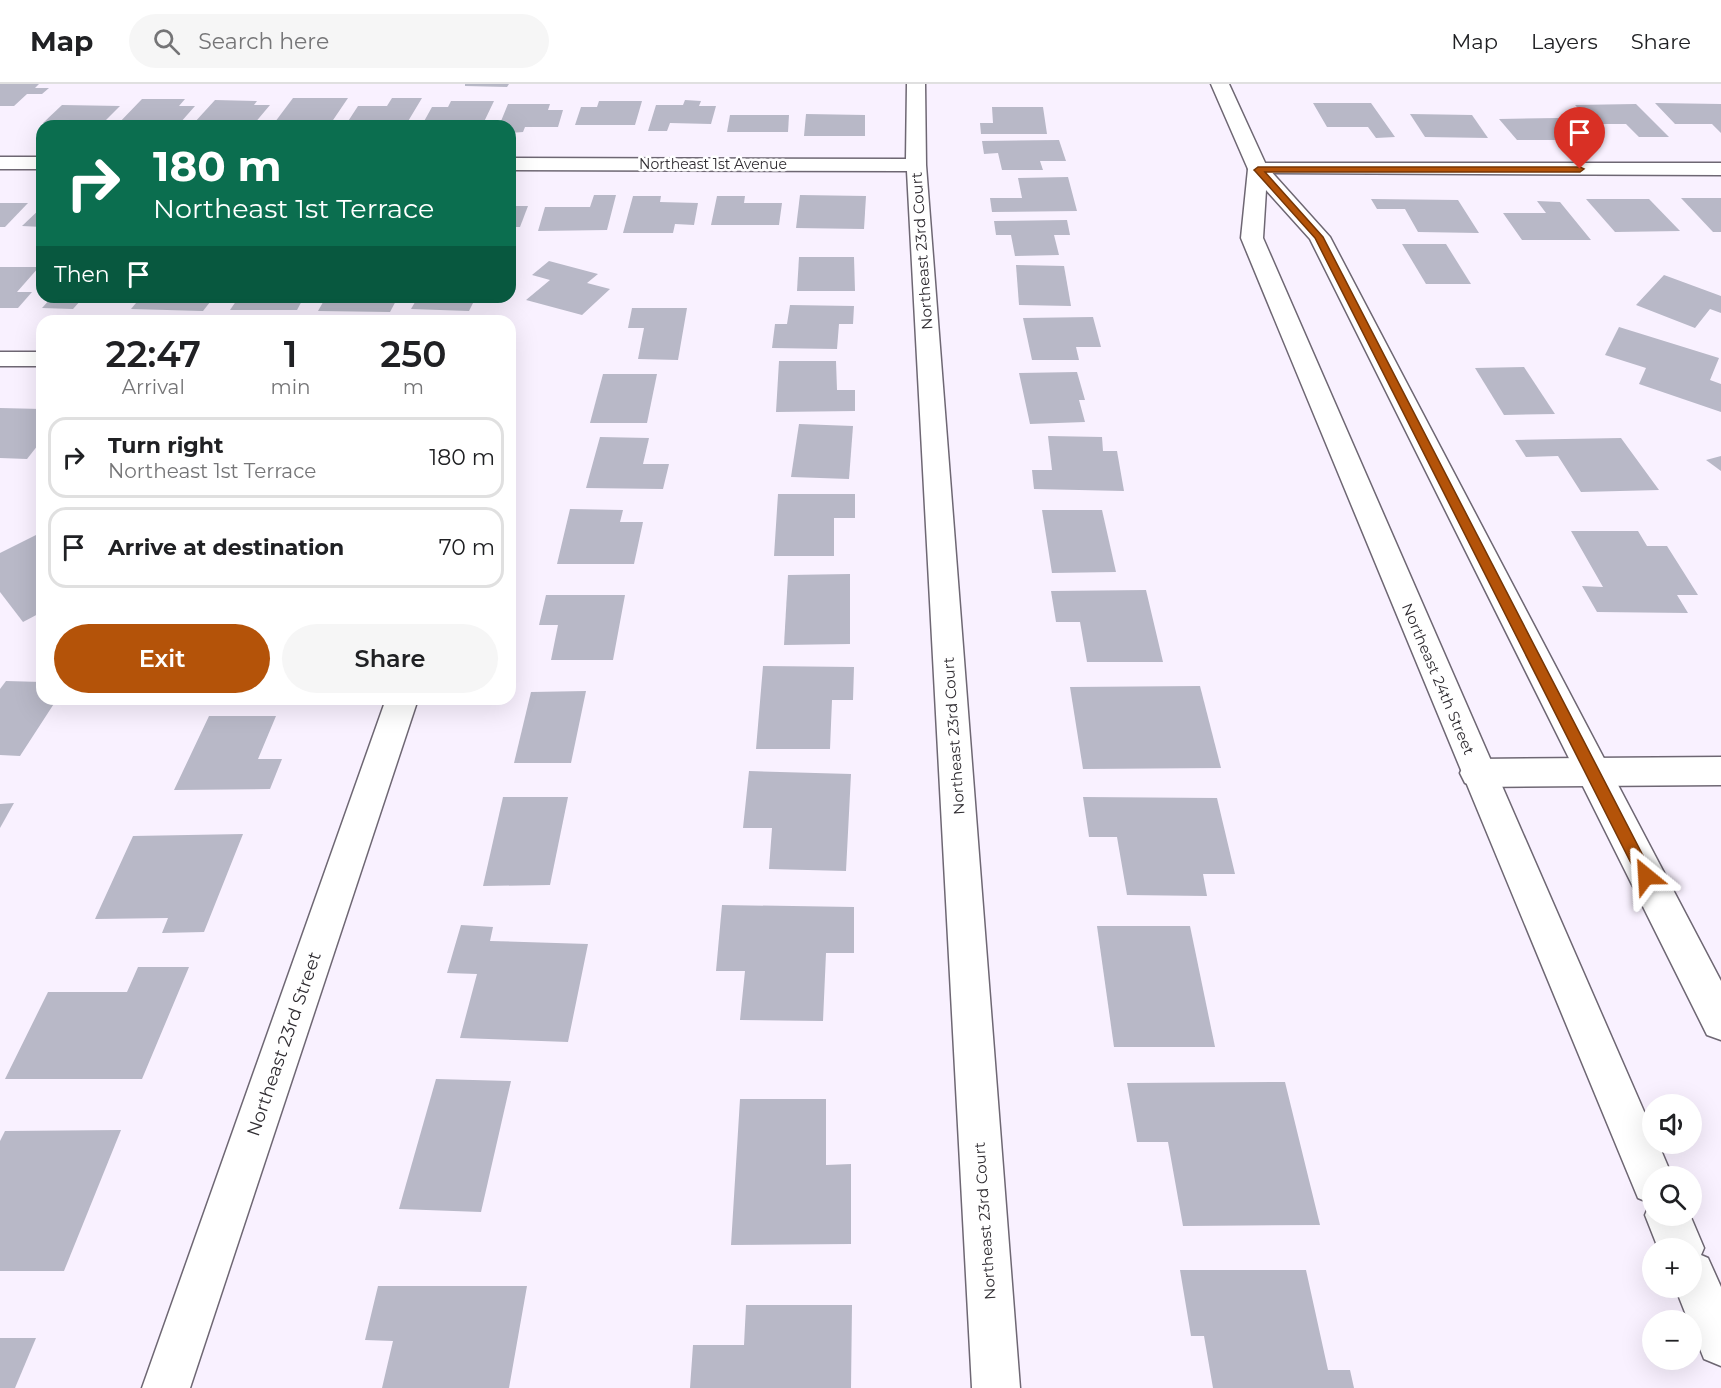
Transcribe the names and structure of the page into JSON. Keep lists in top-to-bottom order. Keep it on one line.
{"streets":{"street":["Northeast 1st Avenue","Northeast 23rd Court","Northeast 24th Street","Northeast 23rd Street"]},"crossings":[["Northeast 1st Avenue","Northeast 23rd Court"]],"page":{"header":"Map","search":"Search here","nav":["Map","Layers","Share"],"turn":["180 m","Northeast 1st Terrace"],"then":"Then","eta":["22:47","Arrival","1","min","250","m"],"list":[{"name":"Turn right","note":"Northeast 1st Terrace","value":"180 m"},{"name":"Arrive at destination","value":"70 m"}],"buttons":["Exit","Share"],"map_buttons":["+","−"]}}
